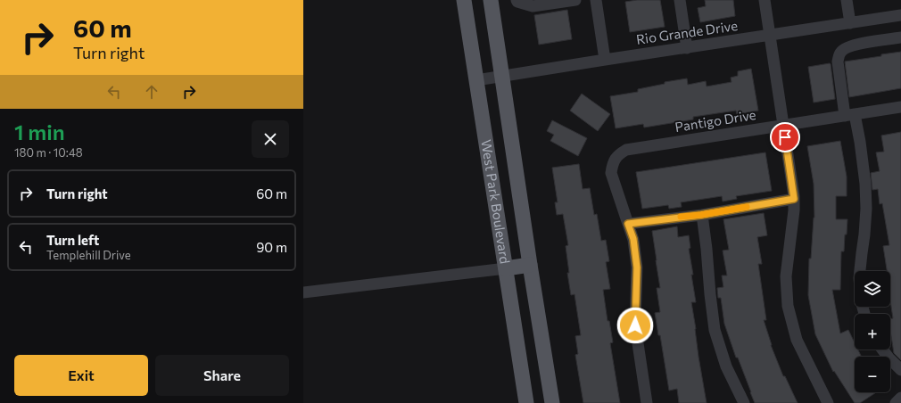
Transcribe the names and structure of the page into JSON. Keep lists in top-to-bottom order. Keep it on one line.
{"streets":{"main road":["West Park Boulevard"],"street":["Rio Grande Drive","Pantigo Drive"]},"crossings":[["Rio Grande Drive","West Park Boulevard"]],"page":{"turn":["60 m","Turn right"],"heading":["1 min","180 m · 10:48"],"list":[{"name":"Turn right","value":"60 m"},{"name":"Turn left","note":"Templehill Drive","value":"90 m"}],"map_buttons":["+","−"],"buttons":["Exit","Share"]}}
